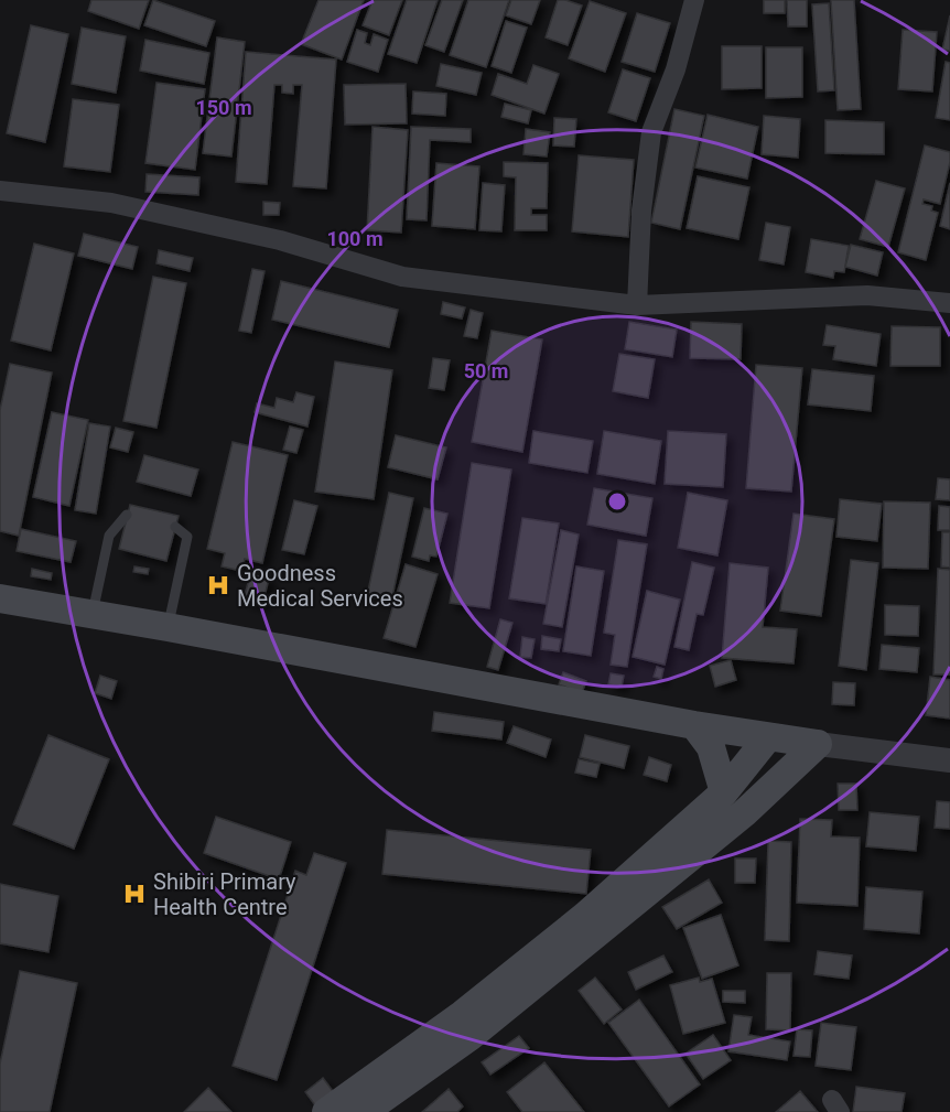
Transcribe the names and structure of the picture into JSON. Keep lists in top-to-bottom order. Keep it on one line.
{"places":{"hospital":["Goodness Medical Services","Shibiri Primary Health Centre"]},"rings":["150 m","100 m","50 m"]}
